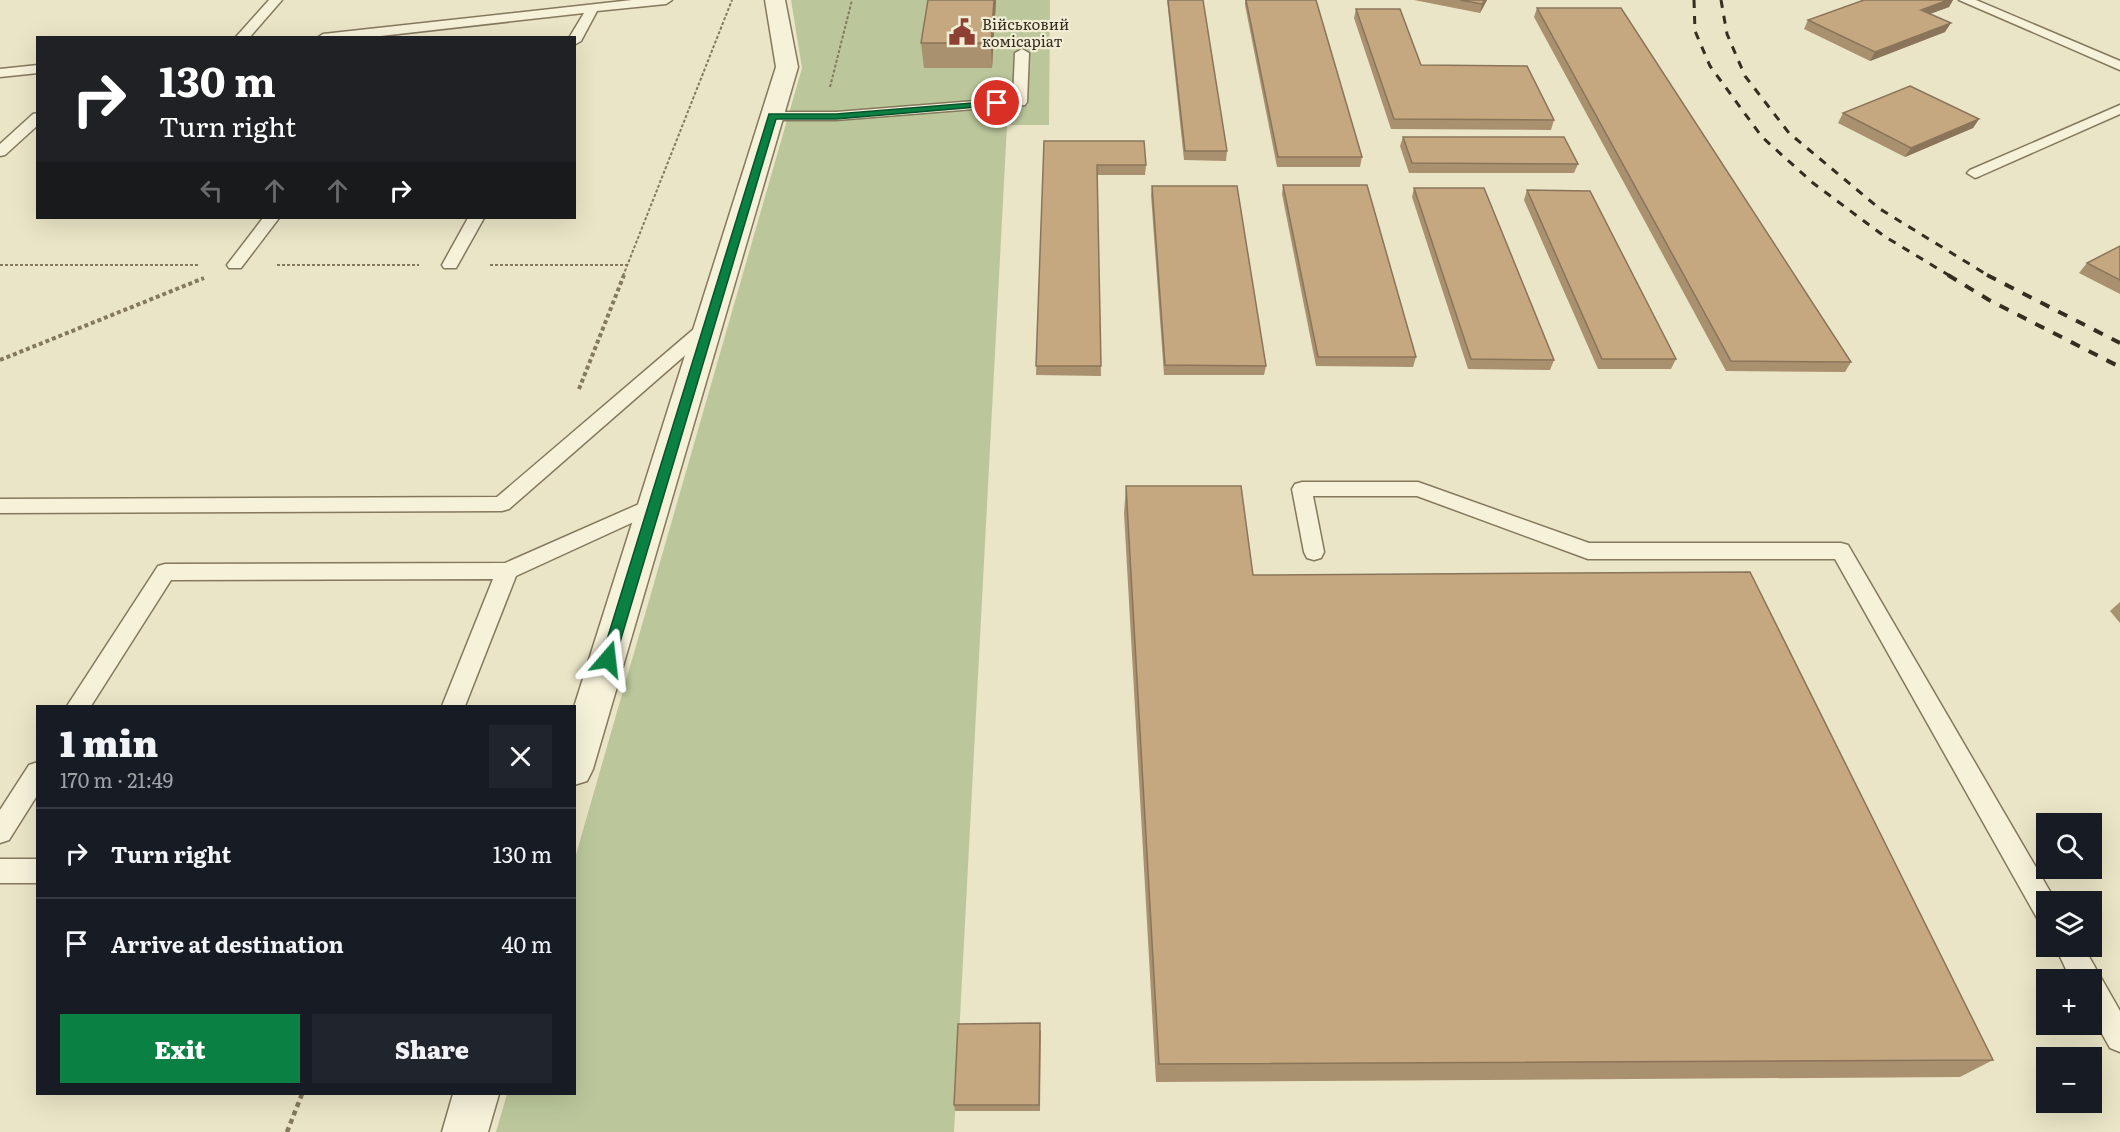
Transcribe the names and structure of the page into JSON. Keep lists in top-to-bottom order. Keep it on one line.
{"places":{"public building":["Військовий комісаріат"]},"page":{"turn":["130 m","Turn right"],"heading":["1 min","170 m · 21:49"],"list":[{"name":"Turn right","value":"130 m"},{"name":"Arrive at destination","value":"40 m"}],"map_buttons":["+","−"],"buttons":["Exit","Share"]}}
